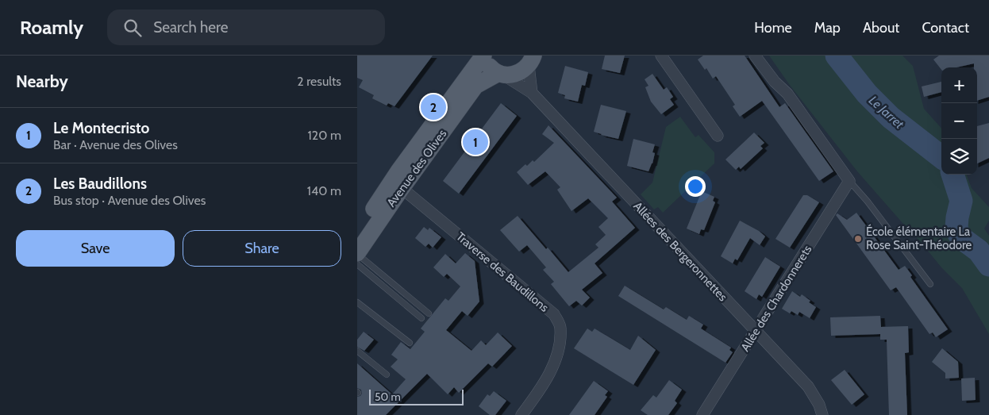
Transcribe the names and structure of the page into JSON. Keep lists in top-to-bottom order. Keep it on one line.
{"streets":{"main road":["Avenue des Olives"],"street":["Allées des Bergeronnettes","Traverse des Baudillons","Allée des Chardonnerets"]},"crossings":[["Avenue des Olives","Allées des Bergeronnettes"],["Avenue des Olives","Traverse des Baudillons"],["Allées des Bergeronnettes","Allée des Chardonnerets"]],"water":["Le Jarret"],"places":["École élémentaire La Rose Saint-Théodore"],"scale_bar":"50 m","page":{"header":"Roamly","search":"Search here","nav":["Home","Map","About","Contact"],"heading":["Nearby","2 results"],"map_buttons":["+","−"],"pins":["2","1"],"list":[{"mark":"1","name":"Le Montecristo","note":"Bar · Avenue des Olives","value":"120 m"},{"mark":"2","name":"Les Baudillons","note":"Bus stop · Avenue des Olives","value":"140 m"}],"buttons":["Save","Share"],"scale":"50 m"}}
